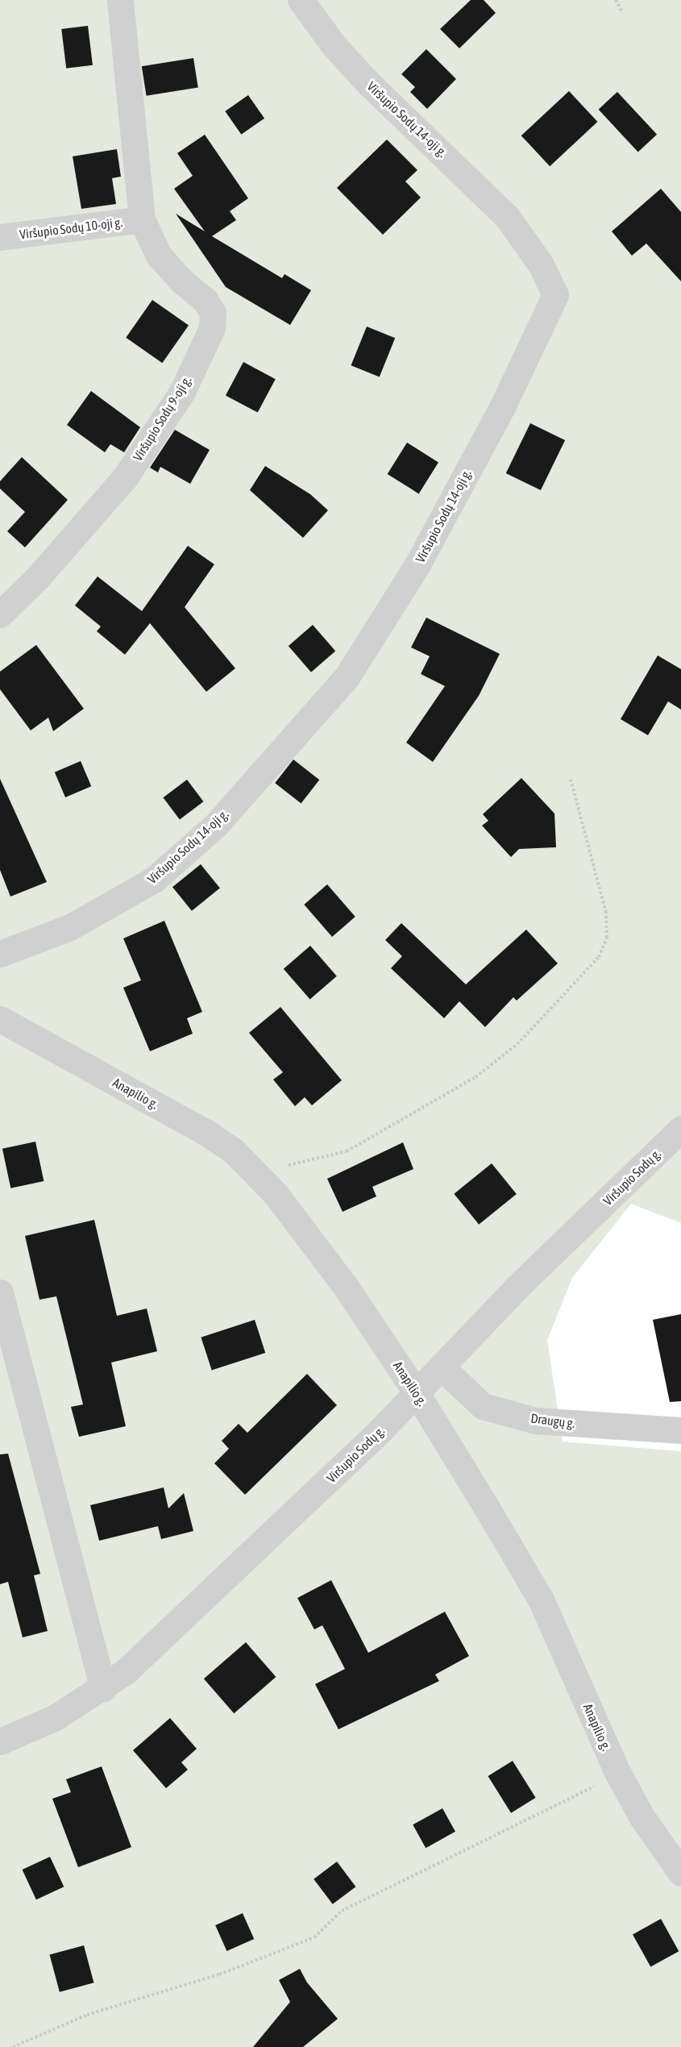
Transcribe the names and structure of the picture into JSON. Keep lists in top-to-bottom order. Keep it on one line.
{"streets":{"street":["Viršupio Sodų 14-oji g.","Viršupio Sodų 10-oji g.","Viršupio Sodų 9-oji g.","Anapilio g.","Viršupio Sodų g.","Draugų g."]},"crossings":[["Viršupio Sodų 10-oji g.","Viršupio Sodų 9-oji g."],["Anapilio g.","Viršupio Sodų g."],["Viršupio Sodų g.","Draugų g."]]}
